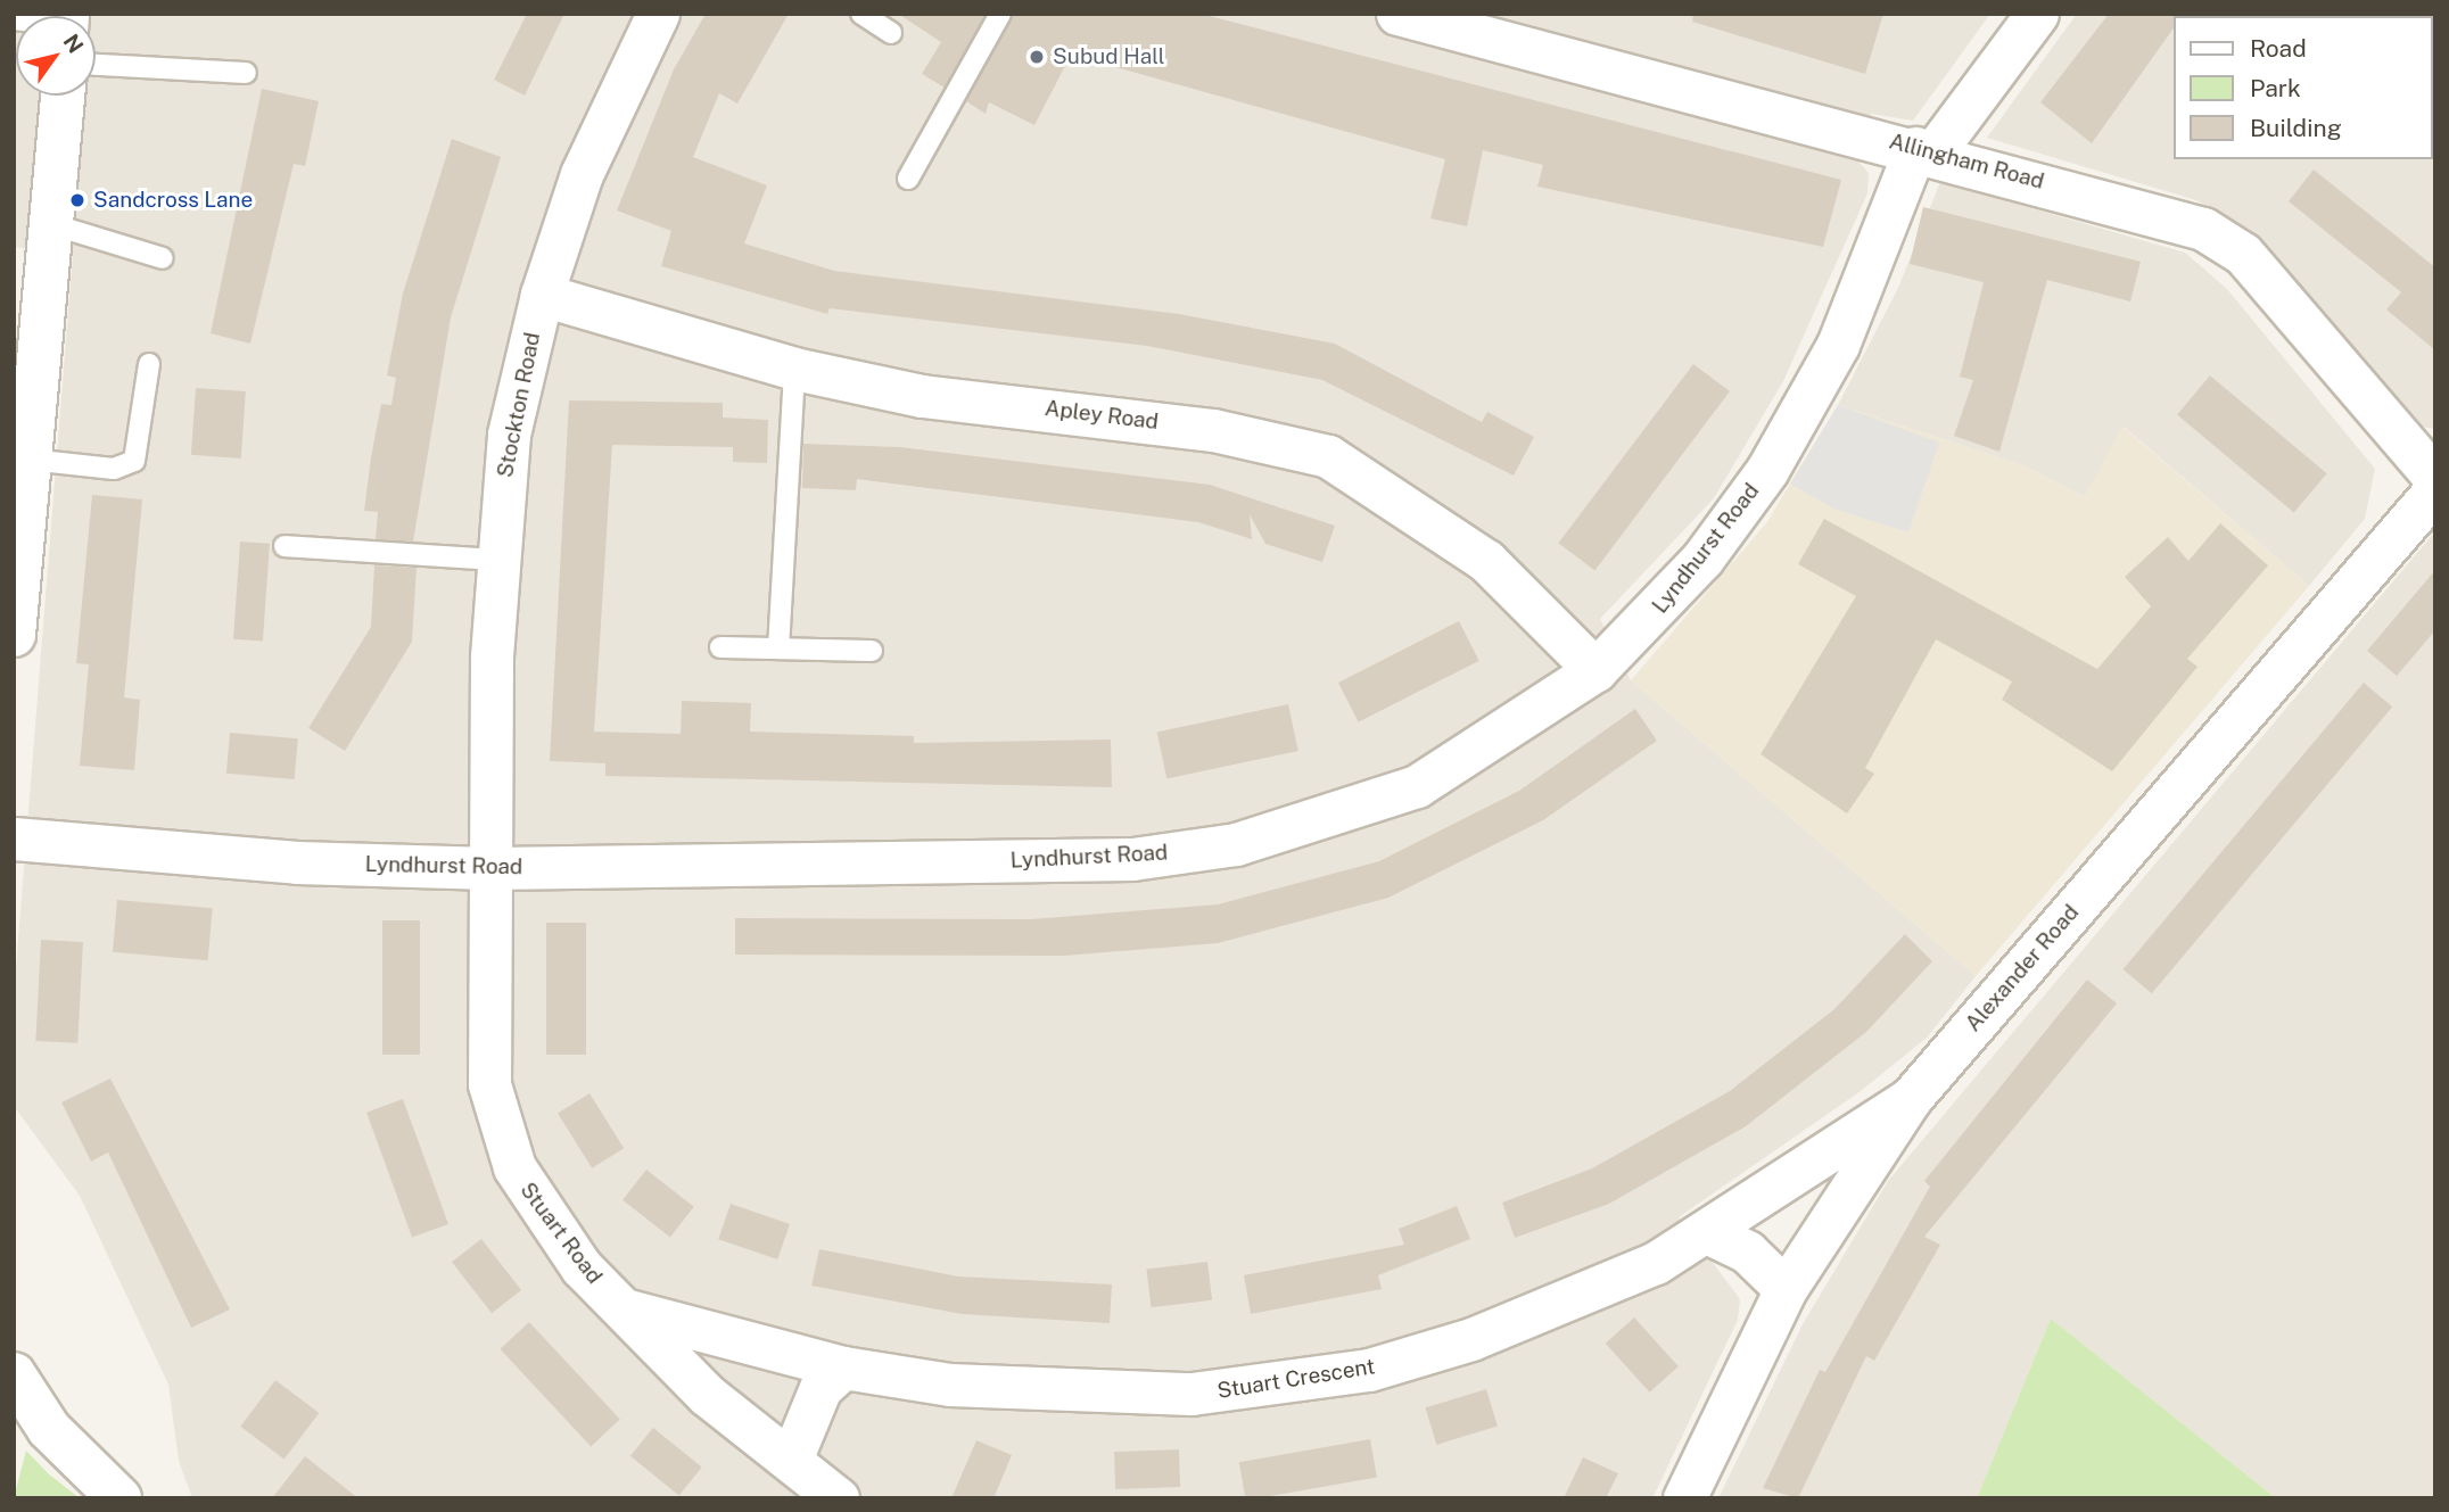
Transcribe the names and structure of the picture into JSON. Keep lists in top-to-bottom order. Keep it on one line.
{"streets":{"street":["Allingham Road","Stockton Road","Apley Road","Lyndhurst Road","Alexander Road","Stuart Road","Stuart Crescent"]},"crossings":[["Allingham Road","Lyndhurst Road"],["Stockton Road","Apley Road"],["Stockton Road","Lyndhurst Road"],["Stockton Road","Stuart Road"],["Apley Road","Lyndhurst Road"],["Lyndhurst Road","Stuart Road"],["Alexander Road","Stuart Crescent"],["Stuart Road","Stuart Crescent"]],"places":["Subud Hall","Sandcross Lane"],"legend":["Road","Park","Building"],"north":"top right"}
